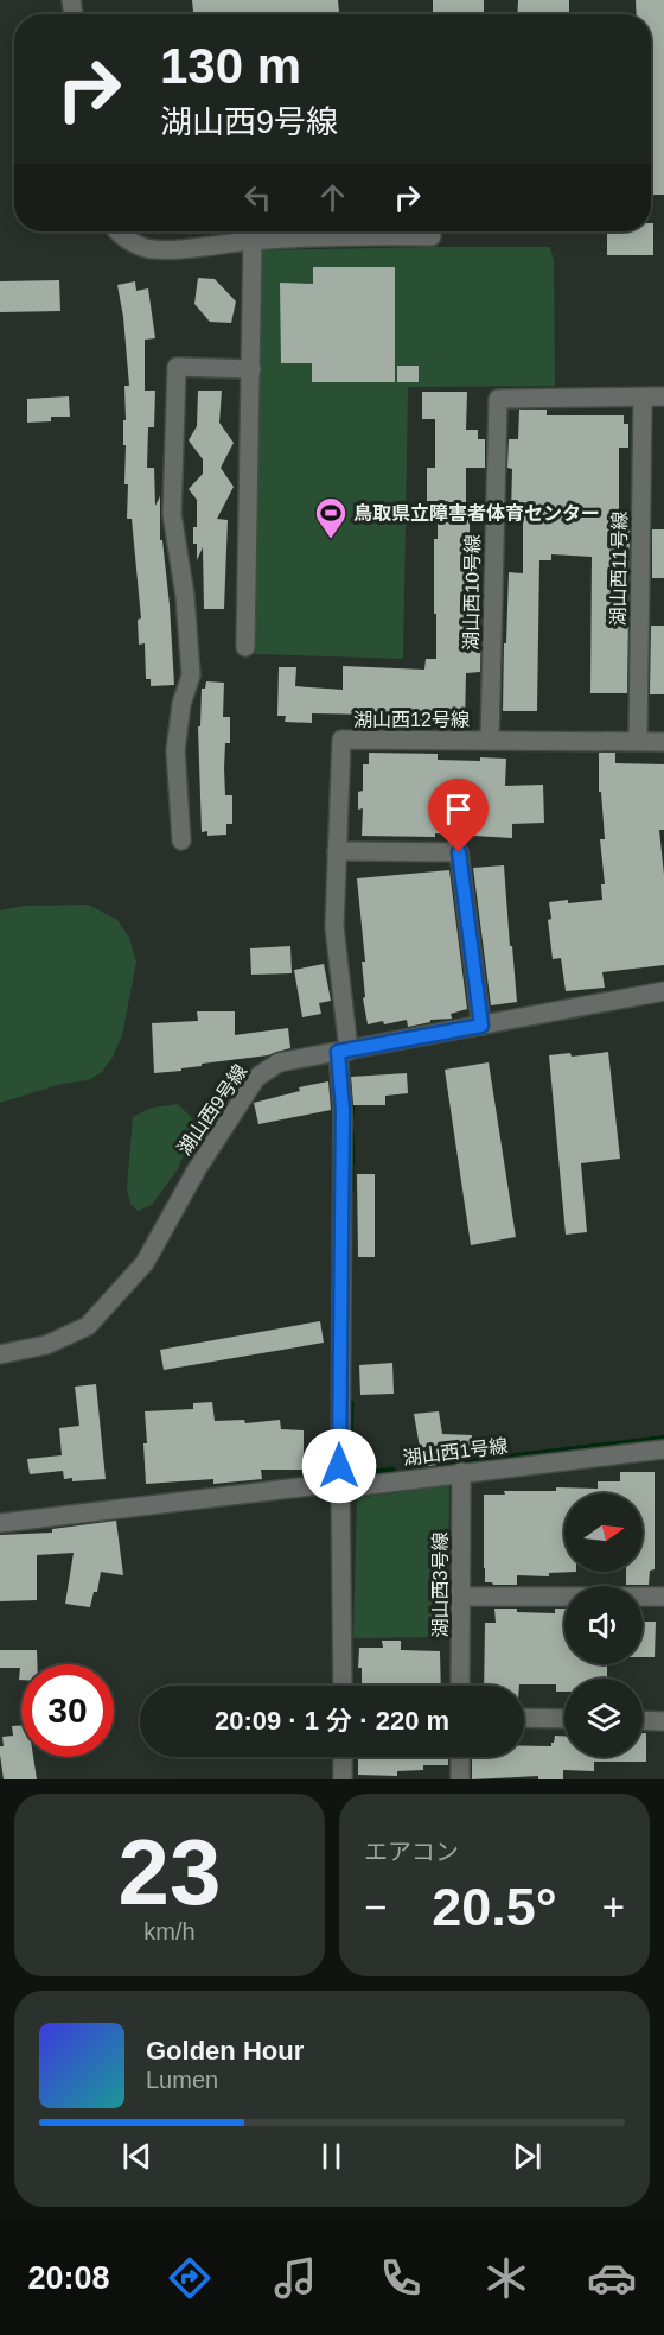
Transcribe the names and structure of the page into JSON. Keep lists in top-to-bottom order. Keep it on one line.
{"streets":{"street":["湖山西11号線","湖山西10号線","湖山西12号線","湖山西9号線","湖山西1号線","湖山西3号線"]},"crossings":[["湖山西11号線","湖山西10号線"],["湖山西11号線","湖山西12号線"],["湖山西10号線","湖山西12号線"],["湖山西12号線","湖山西9号線"],["湖山西12号線","湖山西1号線"],["湖山西1号線","湖山西3号線"]],"places":{"sports":["鳥取県立障害者体育センター"]},"north":"right","page":{"turn":["130 m","湖山西9号線"],"limit":"30","trip":"20:09 · 1 分 · 220 m","tile":[["23","km/h"],"エアコン"],"heat":["−","20.5°","+"],"song":["Golden Hour","Lumen"],"tabs":"20:08"}}
